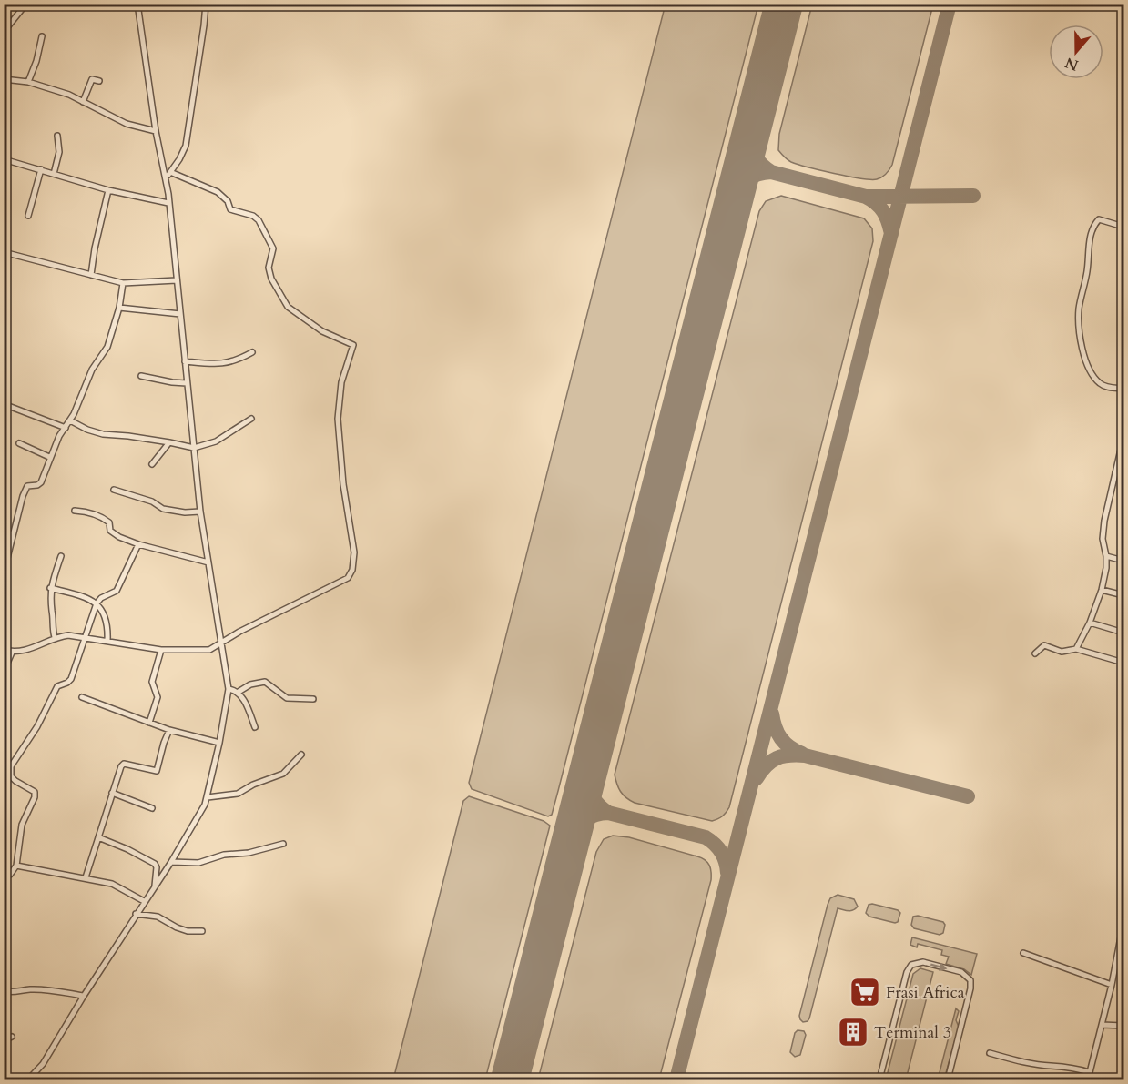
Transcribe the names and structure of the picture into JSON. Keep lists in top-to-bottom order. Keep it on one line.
{"places":{"supermarket":["Frasi Africa"],"building":["Terminal 3"]},"north":"bottom"}
